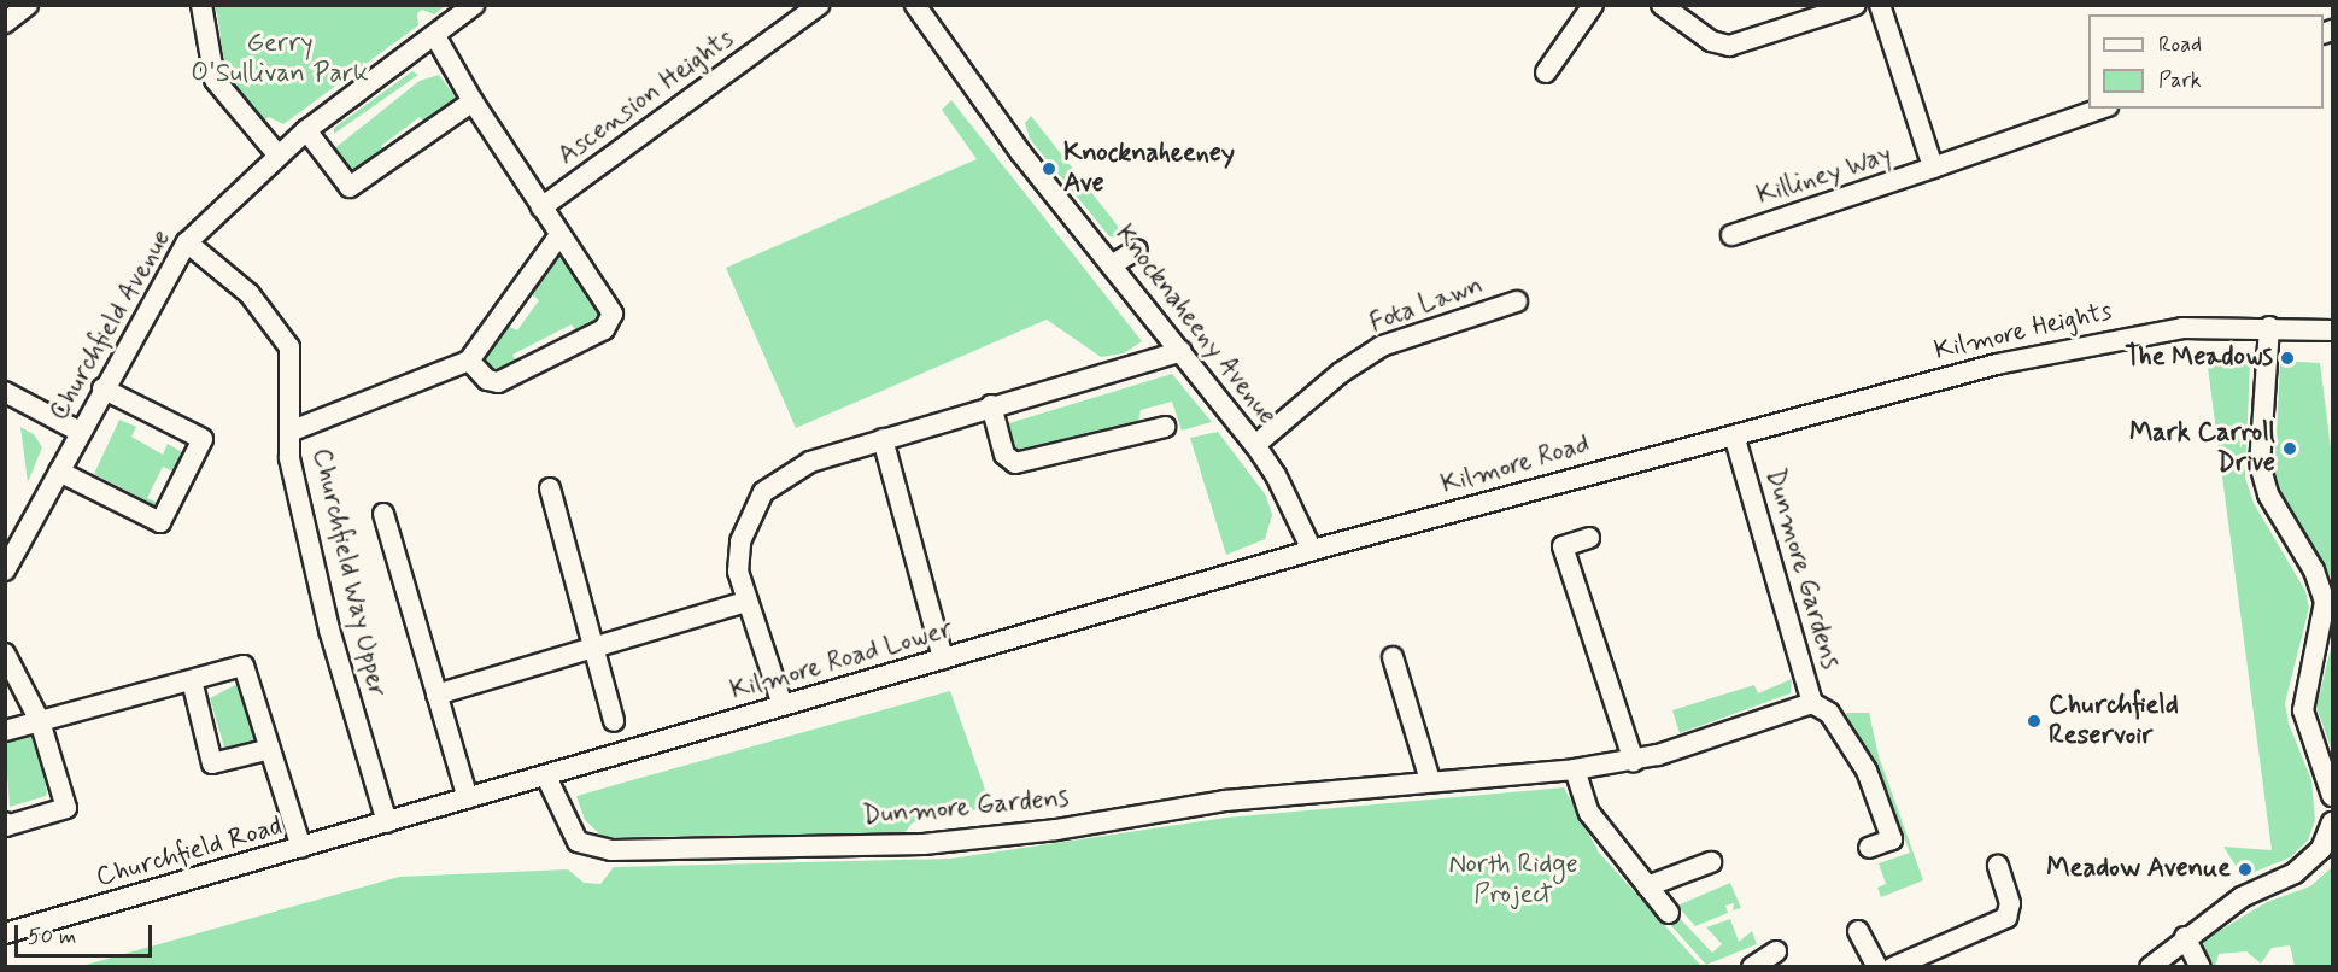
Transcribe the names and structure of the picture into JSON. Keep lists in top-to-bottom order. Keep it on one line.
{"streets":{"street":["Ascension Heights","Killiney Way","Fota Lawn","Churchfield Avenue","Knocknaheeny Avenue","Kilmore Heights","Kilmore Road","Dunmore Gardens","Churchfield Way Upper","Kilmore Road Lower","Churchfield Road"]},"crossings":[["Fota Lawn","Knocknaheeny Avenue"],["Churchfield Avenue","Churchfield Way Upper"],["Knocknaheeny Avenue","Kilmore Road"],["Knocknaheeny Avenue","Kilmore Road Lower"],["Kilmore Heights","Kilmore Road"],["Kilmore Heights","Dunmore Gardens"],["Kilmore Road","Dunmore Gardens"],["Kilmore Road","Kilmore Road Lower"],["Dunmore Gardens","Kilmore Road Lower"],["Churchfield Way Upper","Kilmore Road Lower"],["Churchfield Way Upper","Churchfield Road"],["Kilmore Road Lower","Churchfield Road"]],"parks":["Gerry O'Sullivan Park","North Ridge Project"],"places":["Knocknaheeney Ave","The Meadows","Mark Carroll Drive","Churchfield Reservoir","Meadow Avenue"],"legend":["Road","Park"],"scale_bar":"50 m"}
